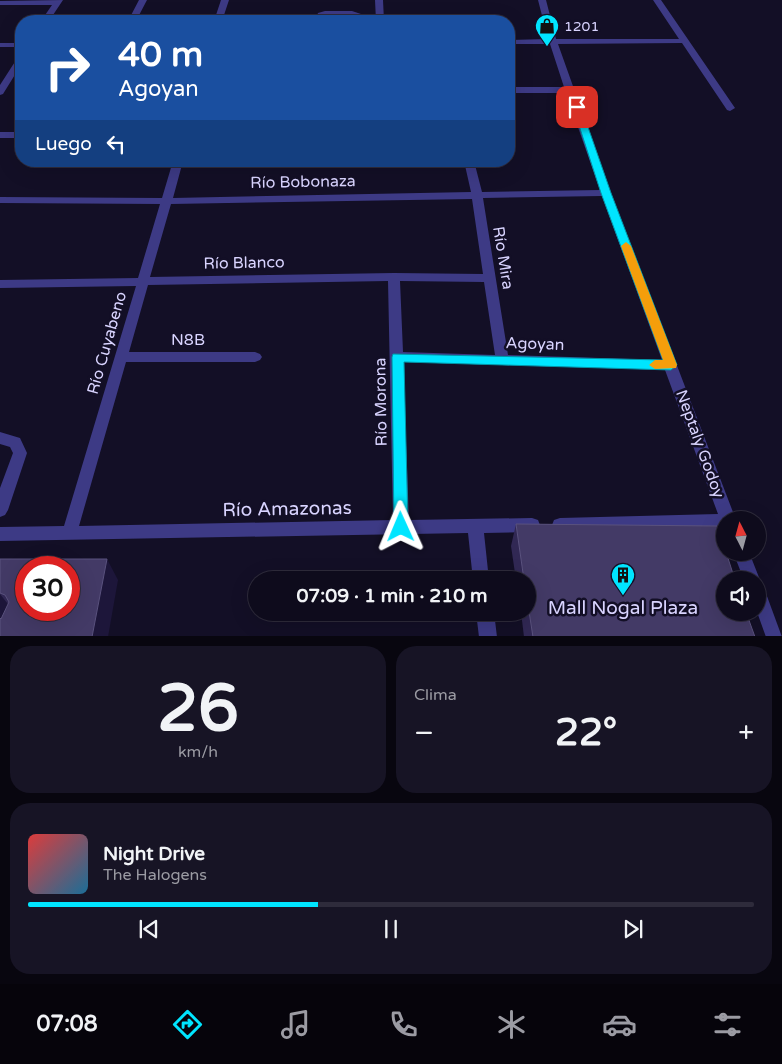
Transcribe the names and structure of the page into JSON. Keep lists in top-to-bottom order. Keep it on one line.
{"streets":{"street":["Río Bobonaza","Río Mira","Río Blanco","N8B","Río Cuyabeno","Agoyan","Río Morona","Neptaly Godoy","Río Amazonas"]},"crossings":[["Río Bobonaza","Río Mira"],["Río Bobonaza","Río Cuyabeno"],["Río Bobonaza","Neptaly Godoy"],["Río Mira","Río Blanco"],["Río Mira","Agoyan"],["Río Blanco","Río Cuyabeno"],["Río Blanco","Río Morona"],["N8B","Río Cuyabeno"],["Río Cuyabeno","Río Amazonas"],["Agoyan","Río Morona"],["Agoyan","Neptaly Godoy"],["Río Morona","Río Amazonas"]],"places":{"shop":["1201"],"building":["Mall Nogal Plaza"]},"north":"top","page":{"turn":["40 m","Agoyan"],"then":"Luego","limit":"30","trip":"07:09 · 1 min · 210 m","tile":[["26","km/h"],"Clima"],"heat":["−","22°","+"],"song":["Night Drive","The Halogens"],"tabs":"07:08"}}
